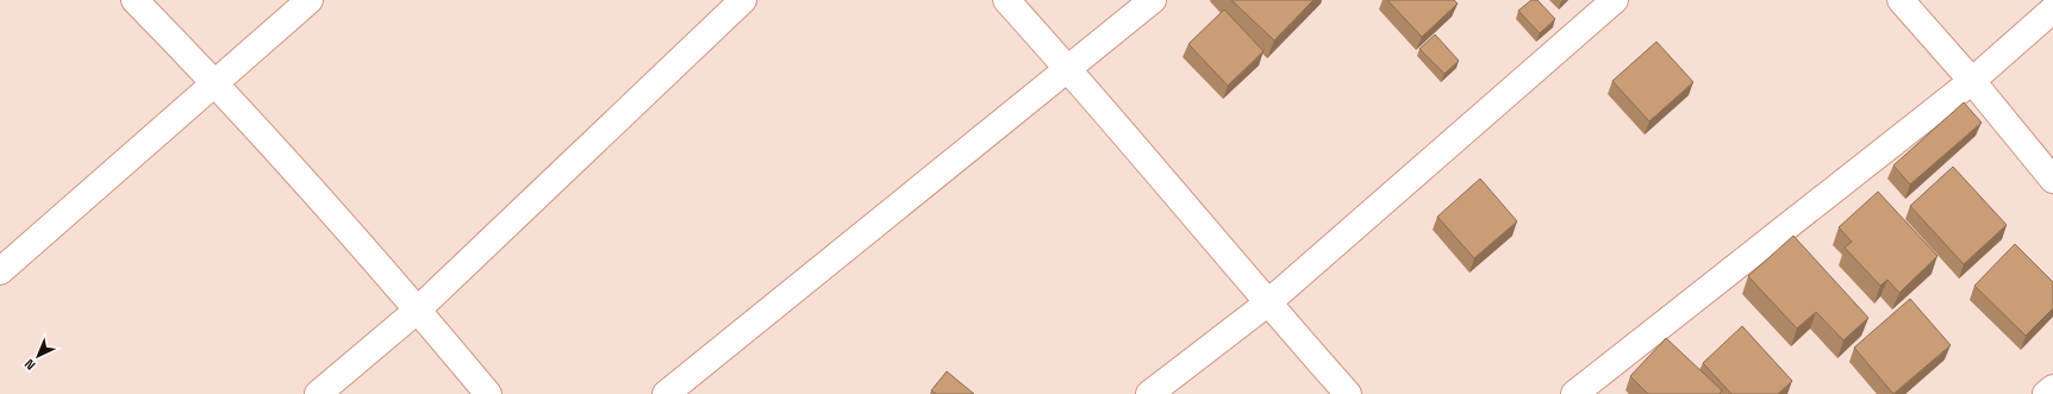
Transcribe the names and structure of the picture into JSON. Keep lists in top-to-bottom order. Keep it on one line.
{"north":"bottom left"}
